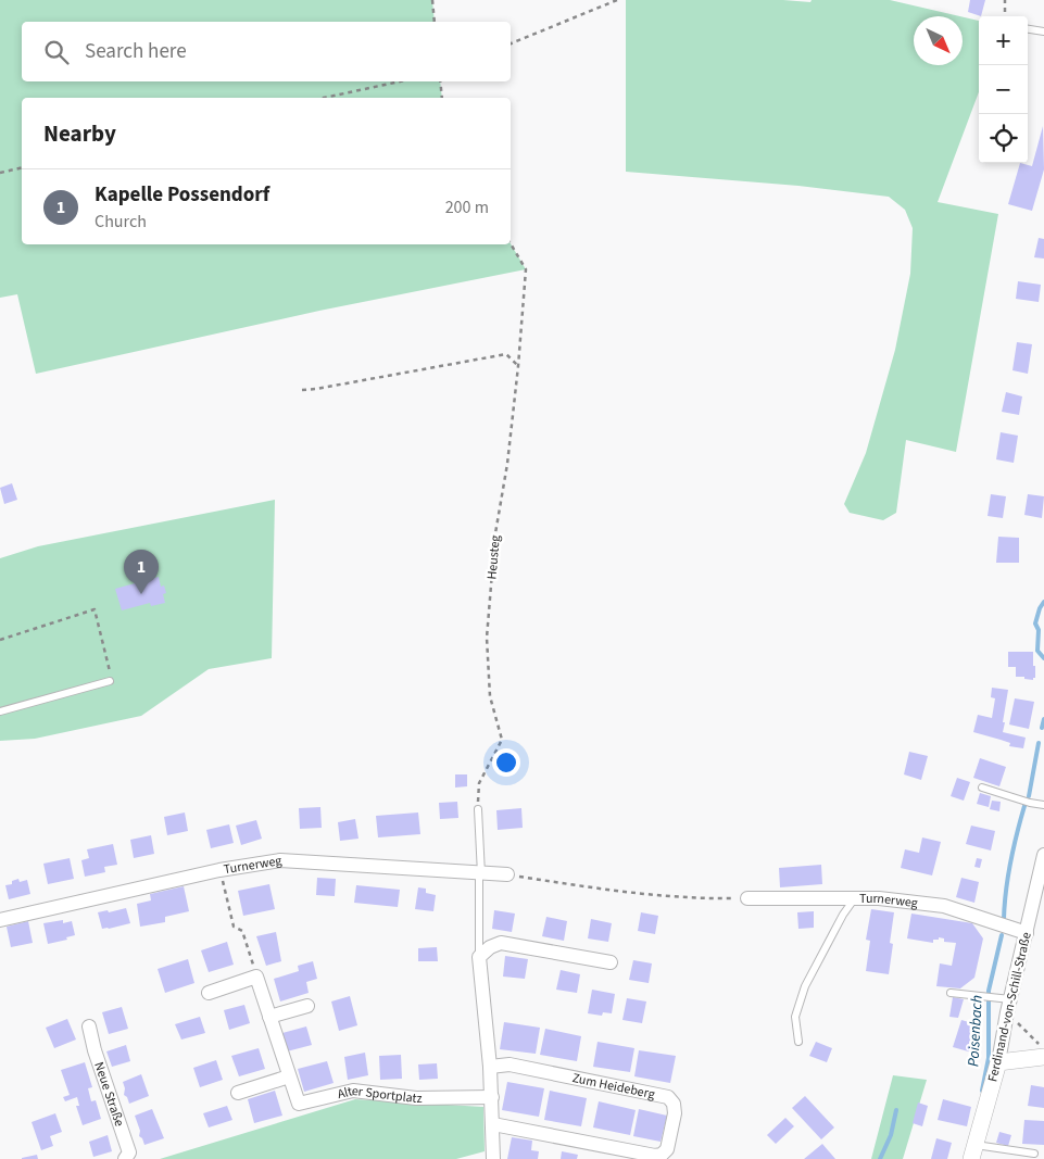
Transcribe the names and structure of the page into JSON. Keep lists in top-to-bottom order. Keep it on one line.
{"streets":{"street":["Turnerweg","Ferdinand-von-Schill-Straße","Zum Heideberg","Neue Straße","Alter Sportplatz"],"path":["Heusteg"]},"crossings":[["Turnerweg","Ferdinand-von-Schill-Straße"]],"water":["Poisenbach"],"north":"bottom right","page":{"map_buttons":["+","−"],"search":"Search here","heading":"Nearby","list":[{"mark":"1","name":"Kapelle Possendorf","note":"Church","value":"200 m"}],"pins":"1"}}
